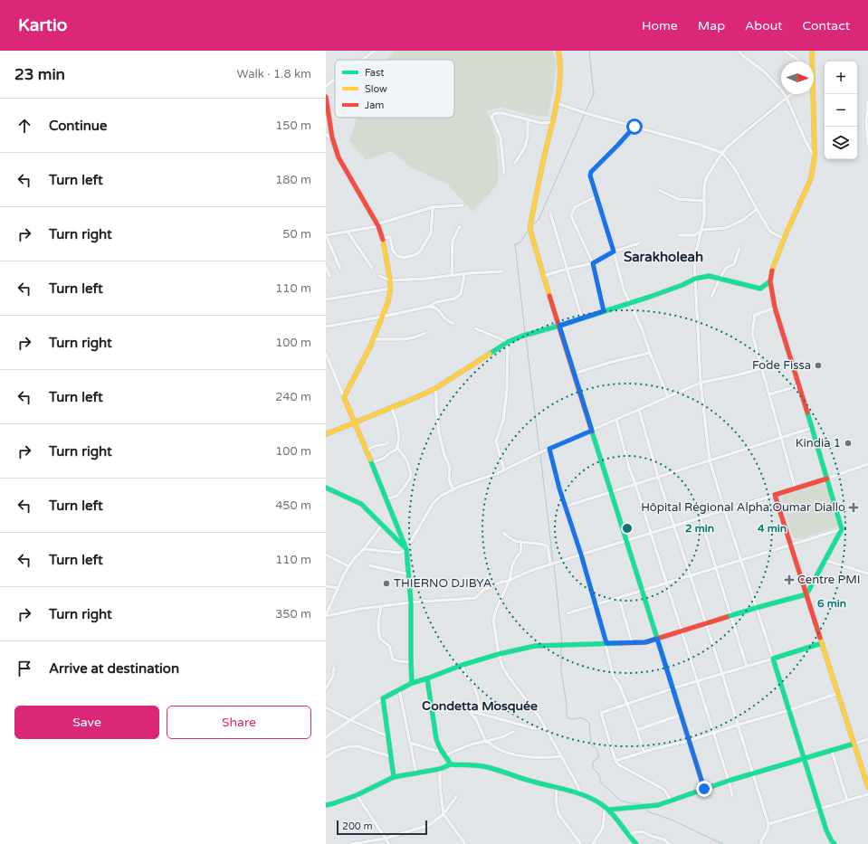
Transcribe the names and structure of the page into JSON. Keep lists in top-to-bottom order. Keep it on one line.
{"districts":["Sarakholeah","Сondetta Mosquée"],"places":{"other":["Fode Fissa","Kindia 1","THIERNO DJIBYA"],"health":["Hôpital Régional Alpha Oumar Diallo","Centre PMI"]},"legend":["Fast","Slow","Jam"],"scale_bar":"200 m","north":"right","page":{"header":"Kartio","nav":["Home","Map","About","Contact"],"heading":["23 min","Walk · 1.8 km"],"map_buttons":["+","−"],"list":[["Continue","150 m"],["Turn left","180 m"],["Turn right","50 m"],["Turn left","110 m"],["Turn right","100 m"],["Turn left","240 m"],["Turn right","100 m"],["Turn left","450 m"],["Turn left","110 m"],["Turn right","350 m"],"Arrive at destination"],"buttons":["Save","Share"],"scale":"200 m"},"rings":["2 min","4 min","6 min"]}
